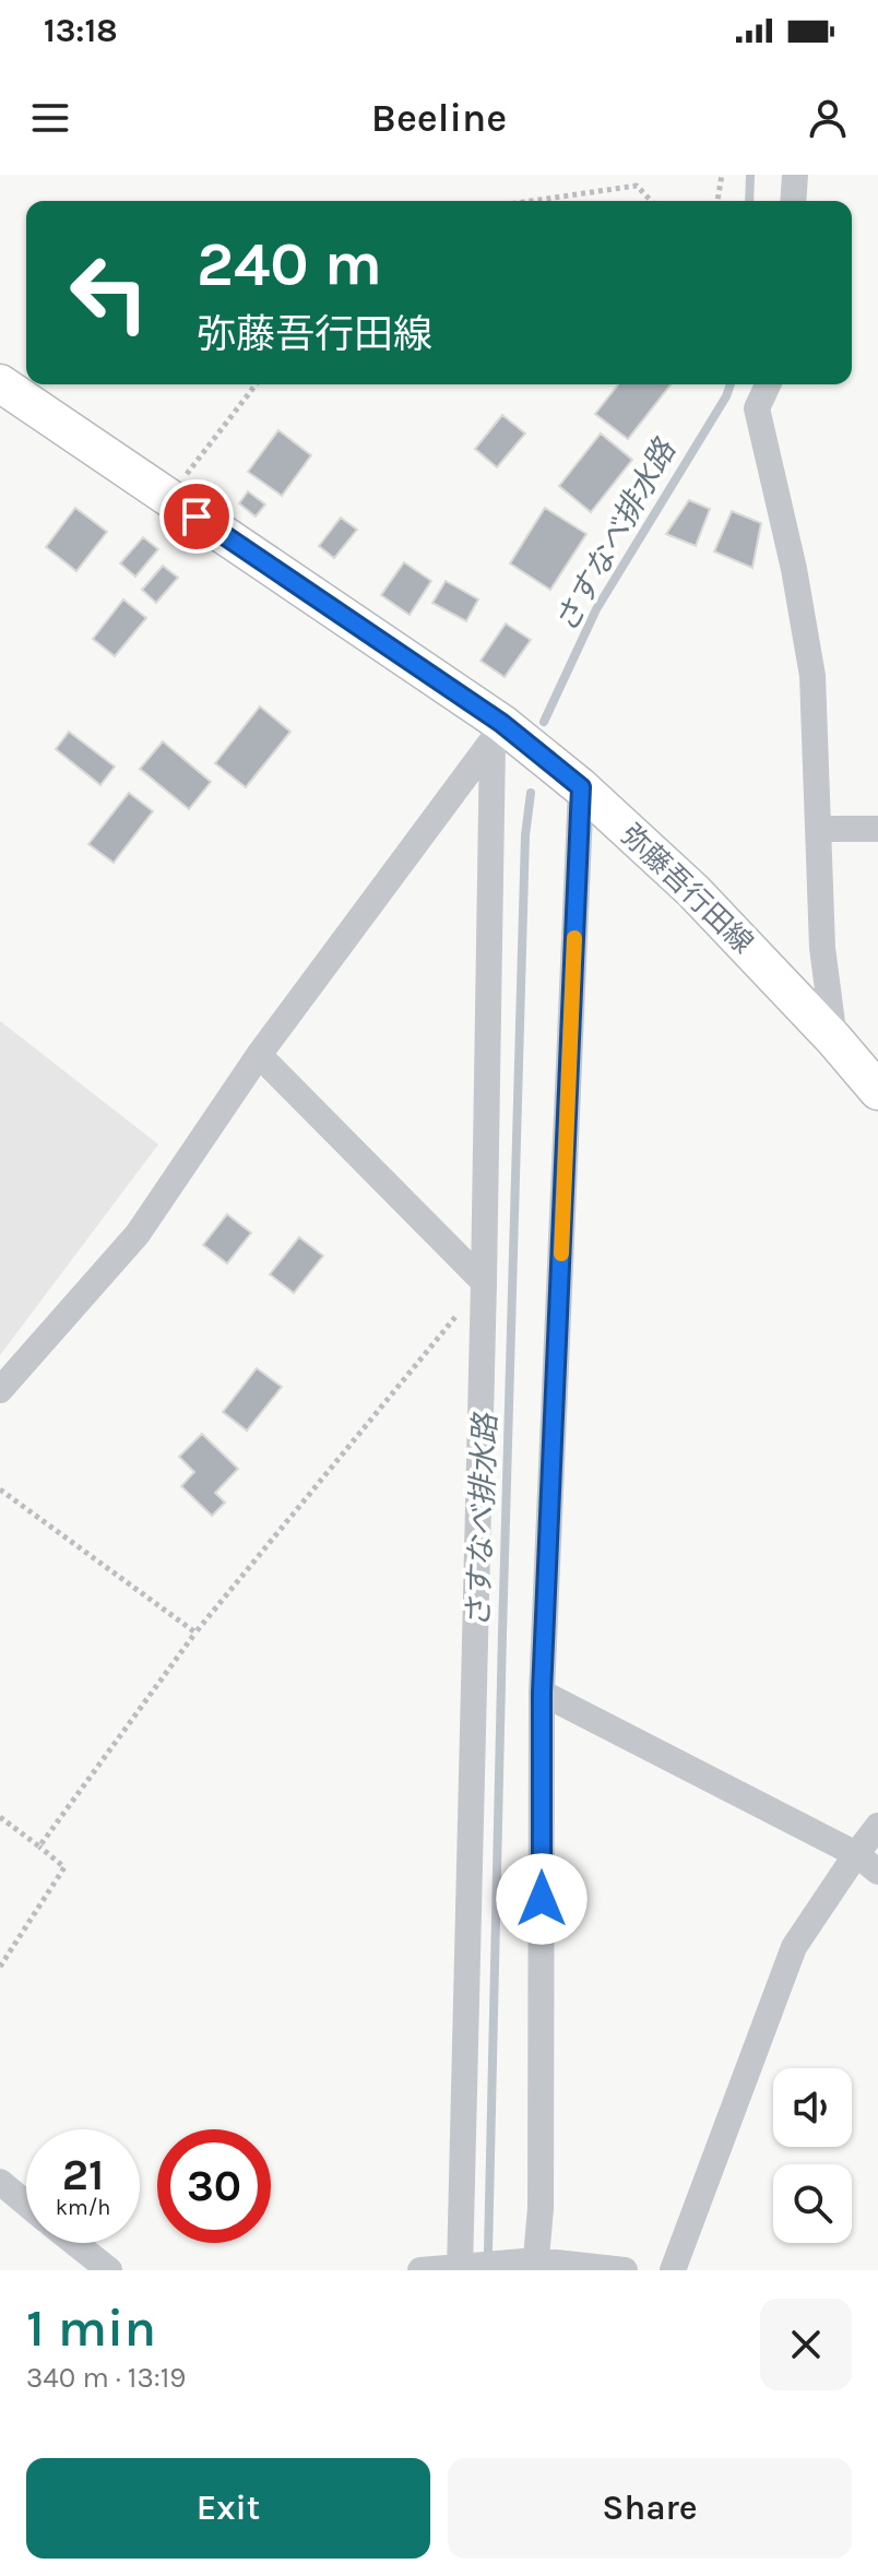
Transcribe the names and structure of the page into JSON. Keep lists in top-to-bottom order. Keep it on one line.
{"streets":{"main road":["弥藤吾行田線"]},"water":["さすなべ排水路"],"page":{"status":"13:18","header":"Beeline","turn":["240 m","弥藤吾行田線"],"speed":"21 km/h","limit":"30","heading":["1 min","340 m · 13:19"],"buttons":["Exit","Share"]}}
